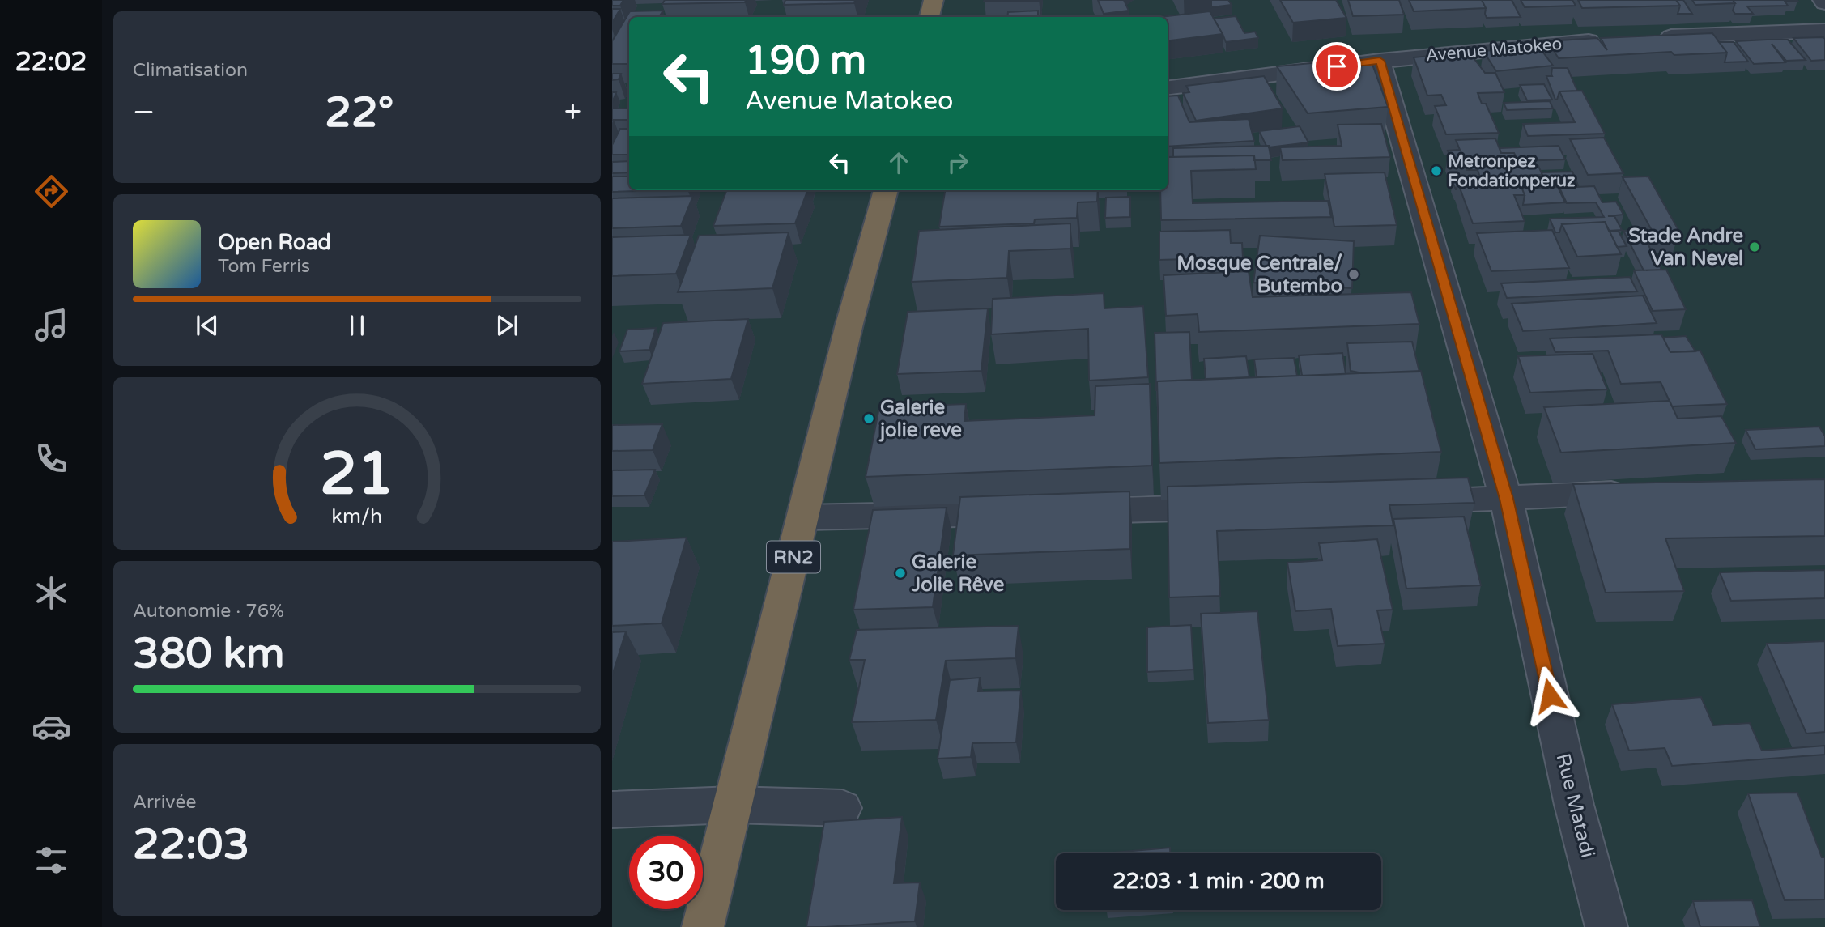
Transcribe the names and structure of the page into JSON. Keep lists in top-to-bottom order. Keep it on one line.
{"streets":{"highway":["RN2"],"street":["Avenue Matokeo","Rue Matadi"]},"crossings":[["Avenue Matokeo","Rue Matadi"]],"places":["Metronpez Fondationperuz","Stade Andre Van Nevel","Mosque Centrale/ Butembo","Galerie jolie reve","Galerie Jolie Rêve"],"page":{"tabs":"22:02","tile":["Climatisation",["Autonomie · 76%","380 km"],["Arrivée","22:03"]],"turn":["190 m","Avenue Matokeo"],"heat":["−","22°","+"],"song":["Open Road","Tom Ferris"],"limit":"30","trip":"22:03 · 1 min · 200 m","gauge":["21","km/h"]}}
